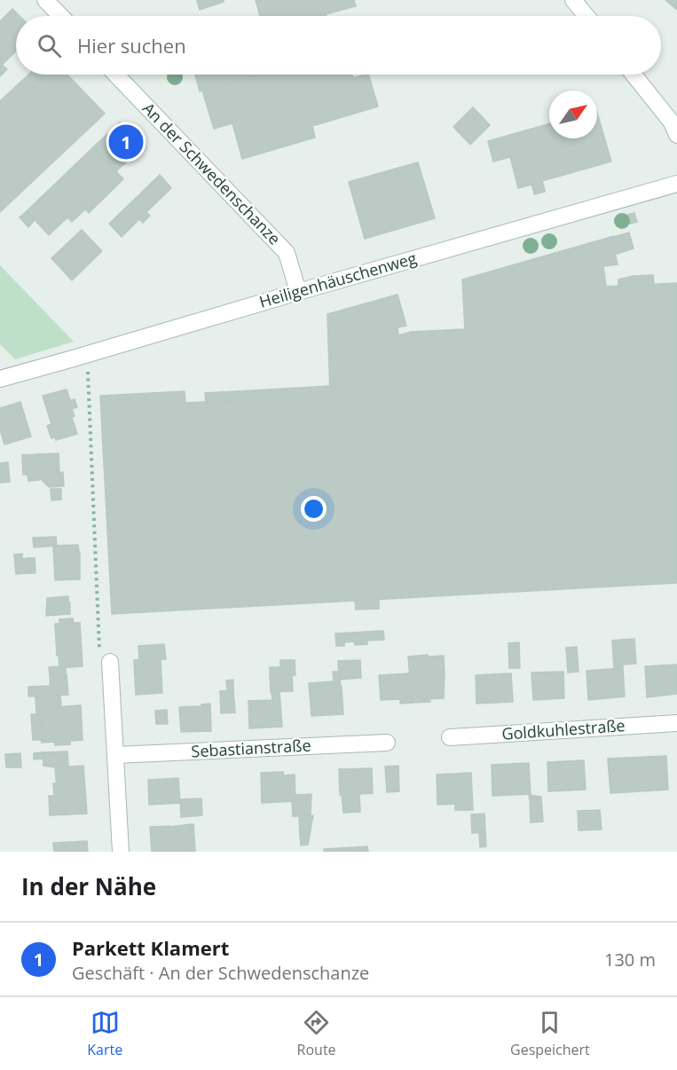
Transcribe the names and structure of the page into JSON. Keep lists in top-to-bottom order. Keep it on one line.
{"streets":{"street":["An der Schwedenschanze","Heiligenhäuschenweg","Goldkuhlestraße","Sebastianstraße"]},"crossings":[["An der Schwedenschanze","Heiligenhäuschenweg"]],"north":"top right","page":{"search":"Hier suchen","pins":"1","heading":"In der Nähe","list":[{"mark":"1","name":"Parkett Klamert","note":"Geschäft · An der Schwedenschanze","value":"130 m"}],"nav":["Karte","Route","Gespeichert"]}}
